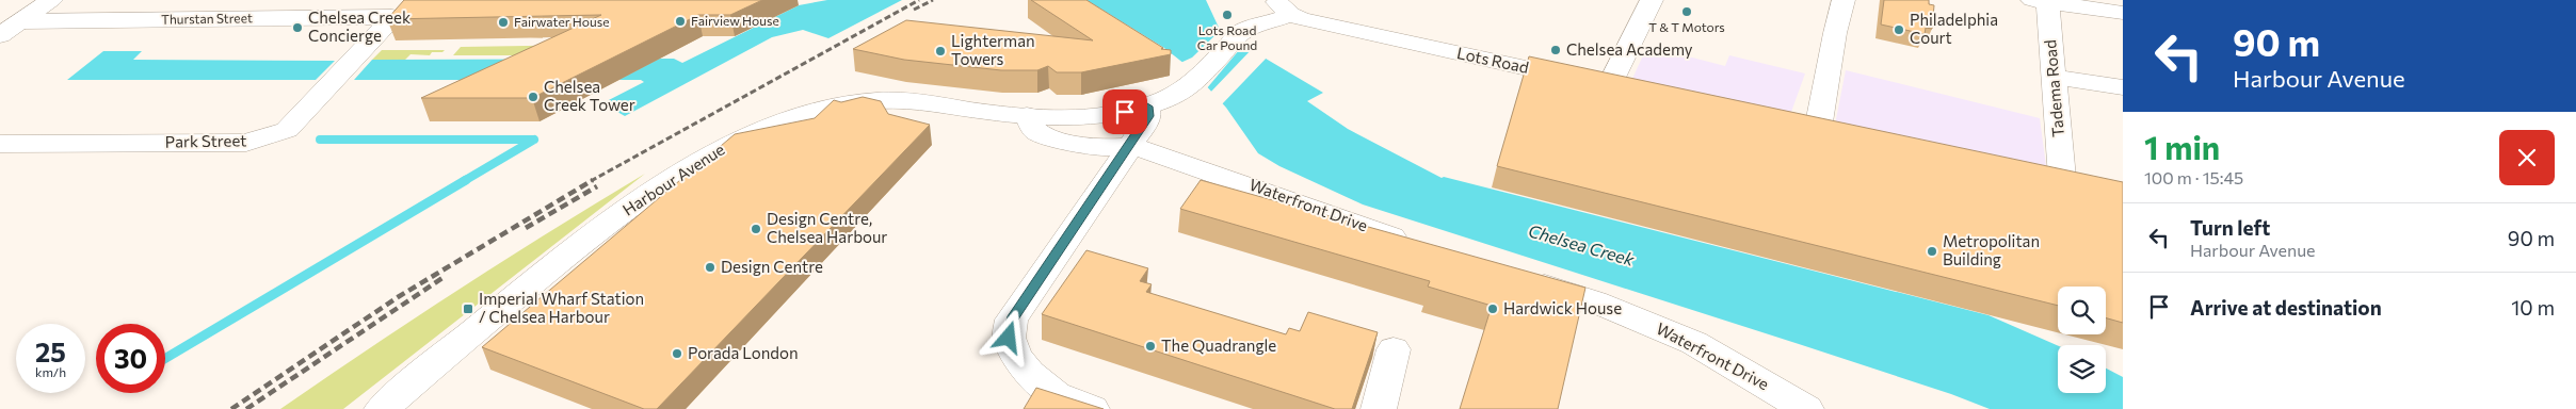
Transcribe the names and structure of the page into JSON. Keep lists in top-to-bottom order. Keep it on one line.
{"streets":{"street":["Thurstan Street","Lots Road","Tadema Road","Park Street","Harbour Avenue","Waterfront Drive"]},"crossings":[["Thurstan Street","Park Street"],["Lots Road","Harbour Avenue"]],"water":["Chelsea Creek"],"places":{"other":["T & T Motors","Lots Road Car Pound","Fairview House","Fairwater House","Chelsea Creek Concierge","Philadelphia Court","Chelsea Academy","Lighterman Towers","Chelsea Creek Tower","Design Centre, Chelsea Harbour","Metropolitan Building","Design Centre","Hardwick House","The Quadrangle","Porada London"],"transit":["Imperial Wharf Station / Chelsea Harbour"]},"page":{"turn":["90 m","Harbour Avenue"],"heading":["1 min","100 m · 15:45"],"list":[{"name":"Turn left","note":"Harbour Avenue","value":"90 m"},{"name":"Arrive at destination","value":"10 m"}],"speed":"25 km/h","limit":"30"}}
